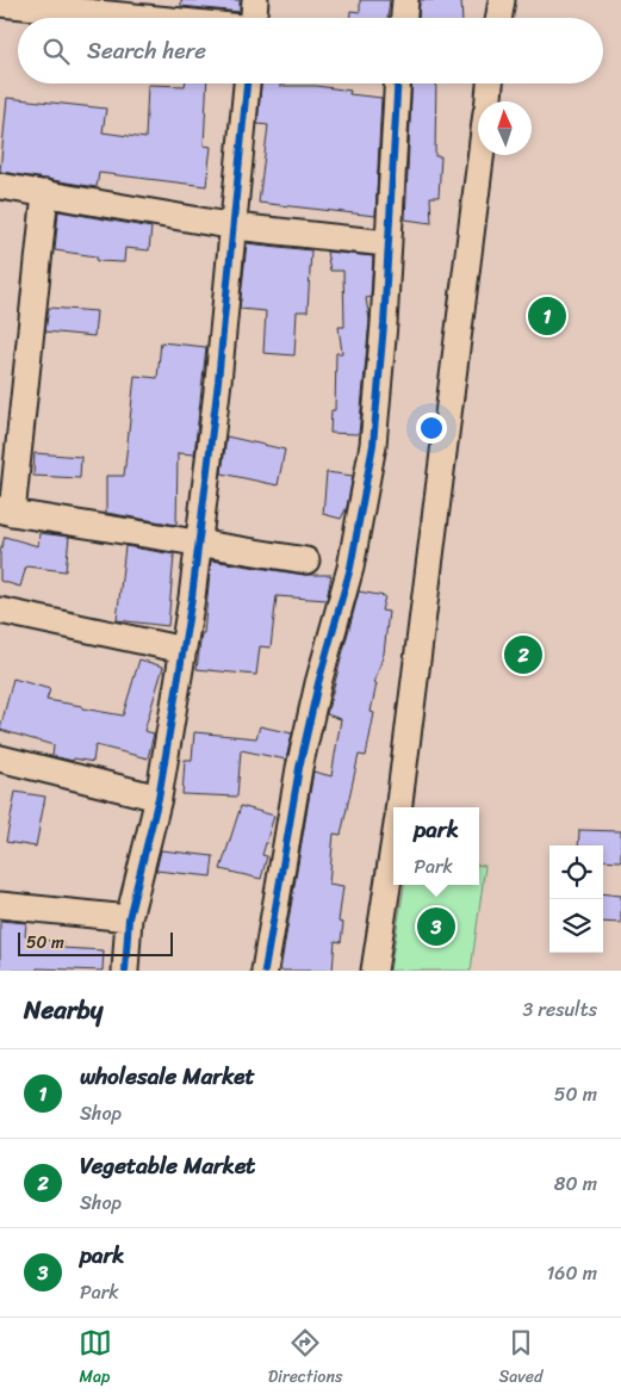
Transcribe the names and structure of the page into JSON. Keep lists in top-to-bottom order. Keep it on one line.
{"scale_bar":"50 m","north":"top","page":{"search":"Search here","pins":["1","2","3"],"popup":["park","Park"],"scale":"50 m","heading":["Nearby","3 results"],"list":[{"mark":"1","name":"wholesale Market","note":"Shop","value":"50 m"},{"mark":"2","name":"Vegetable Market","note":"Shop","value":"80 m"},{"mark":"3","name":"park","note":"Park","value":"160 m"}],"nav":["Map","Directions","Saved"]}}
